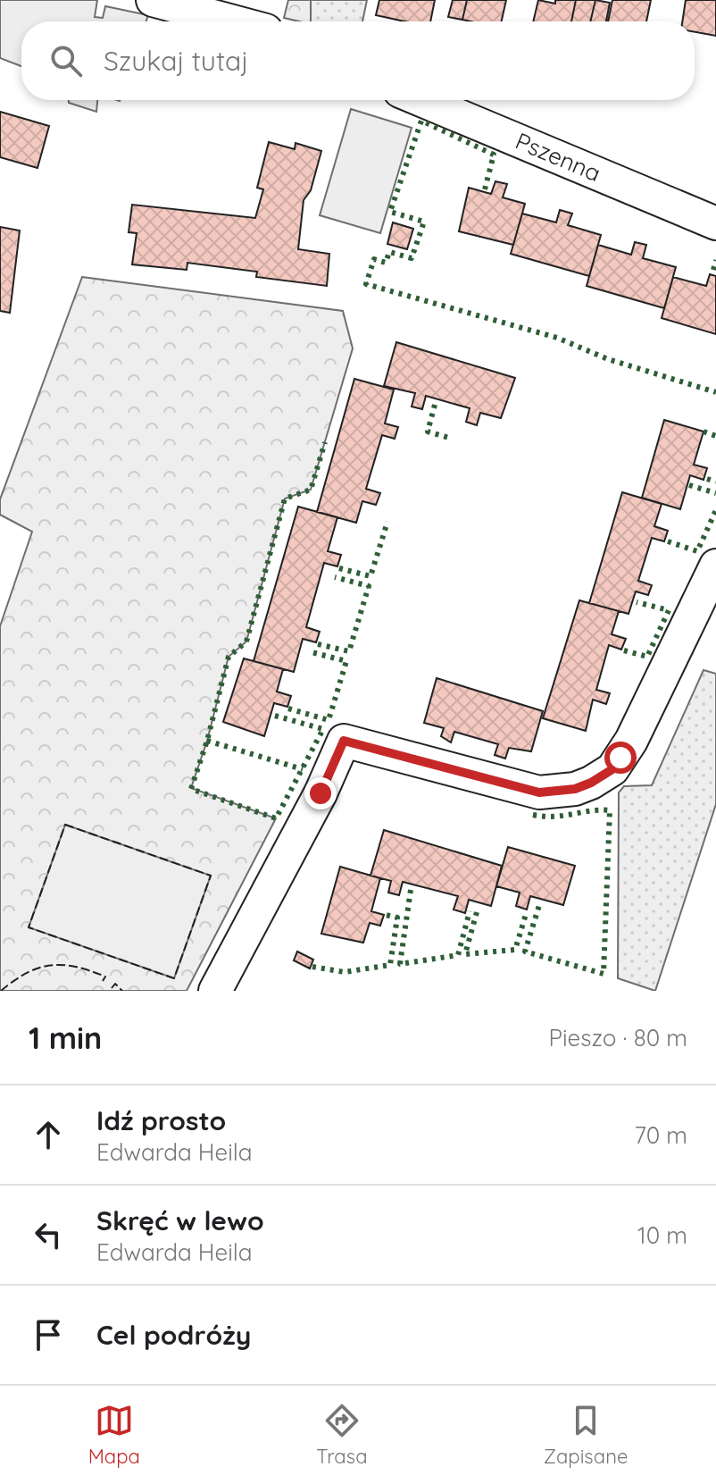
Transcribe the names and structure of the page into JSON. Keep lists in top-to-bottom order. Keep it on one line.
{"streets":{"street":["Pszenna"]},"page":{"search":"Szukaj tutaj","heading":["1 min","Pieszo · 80 m"],"list":[["Idź prosto","Edwarda Heila","70 m"],["Skręć w lewo","Edwarda Heila","10 m"],"Cel podróży"],"nav":["Mapa","Trasa","Zapisane"]}}
